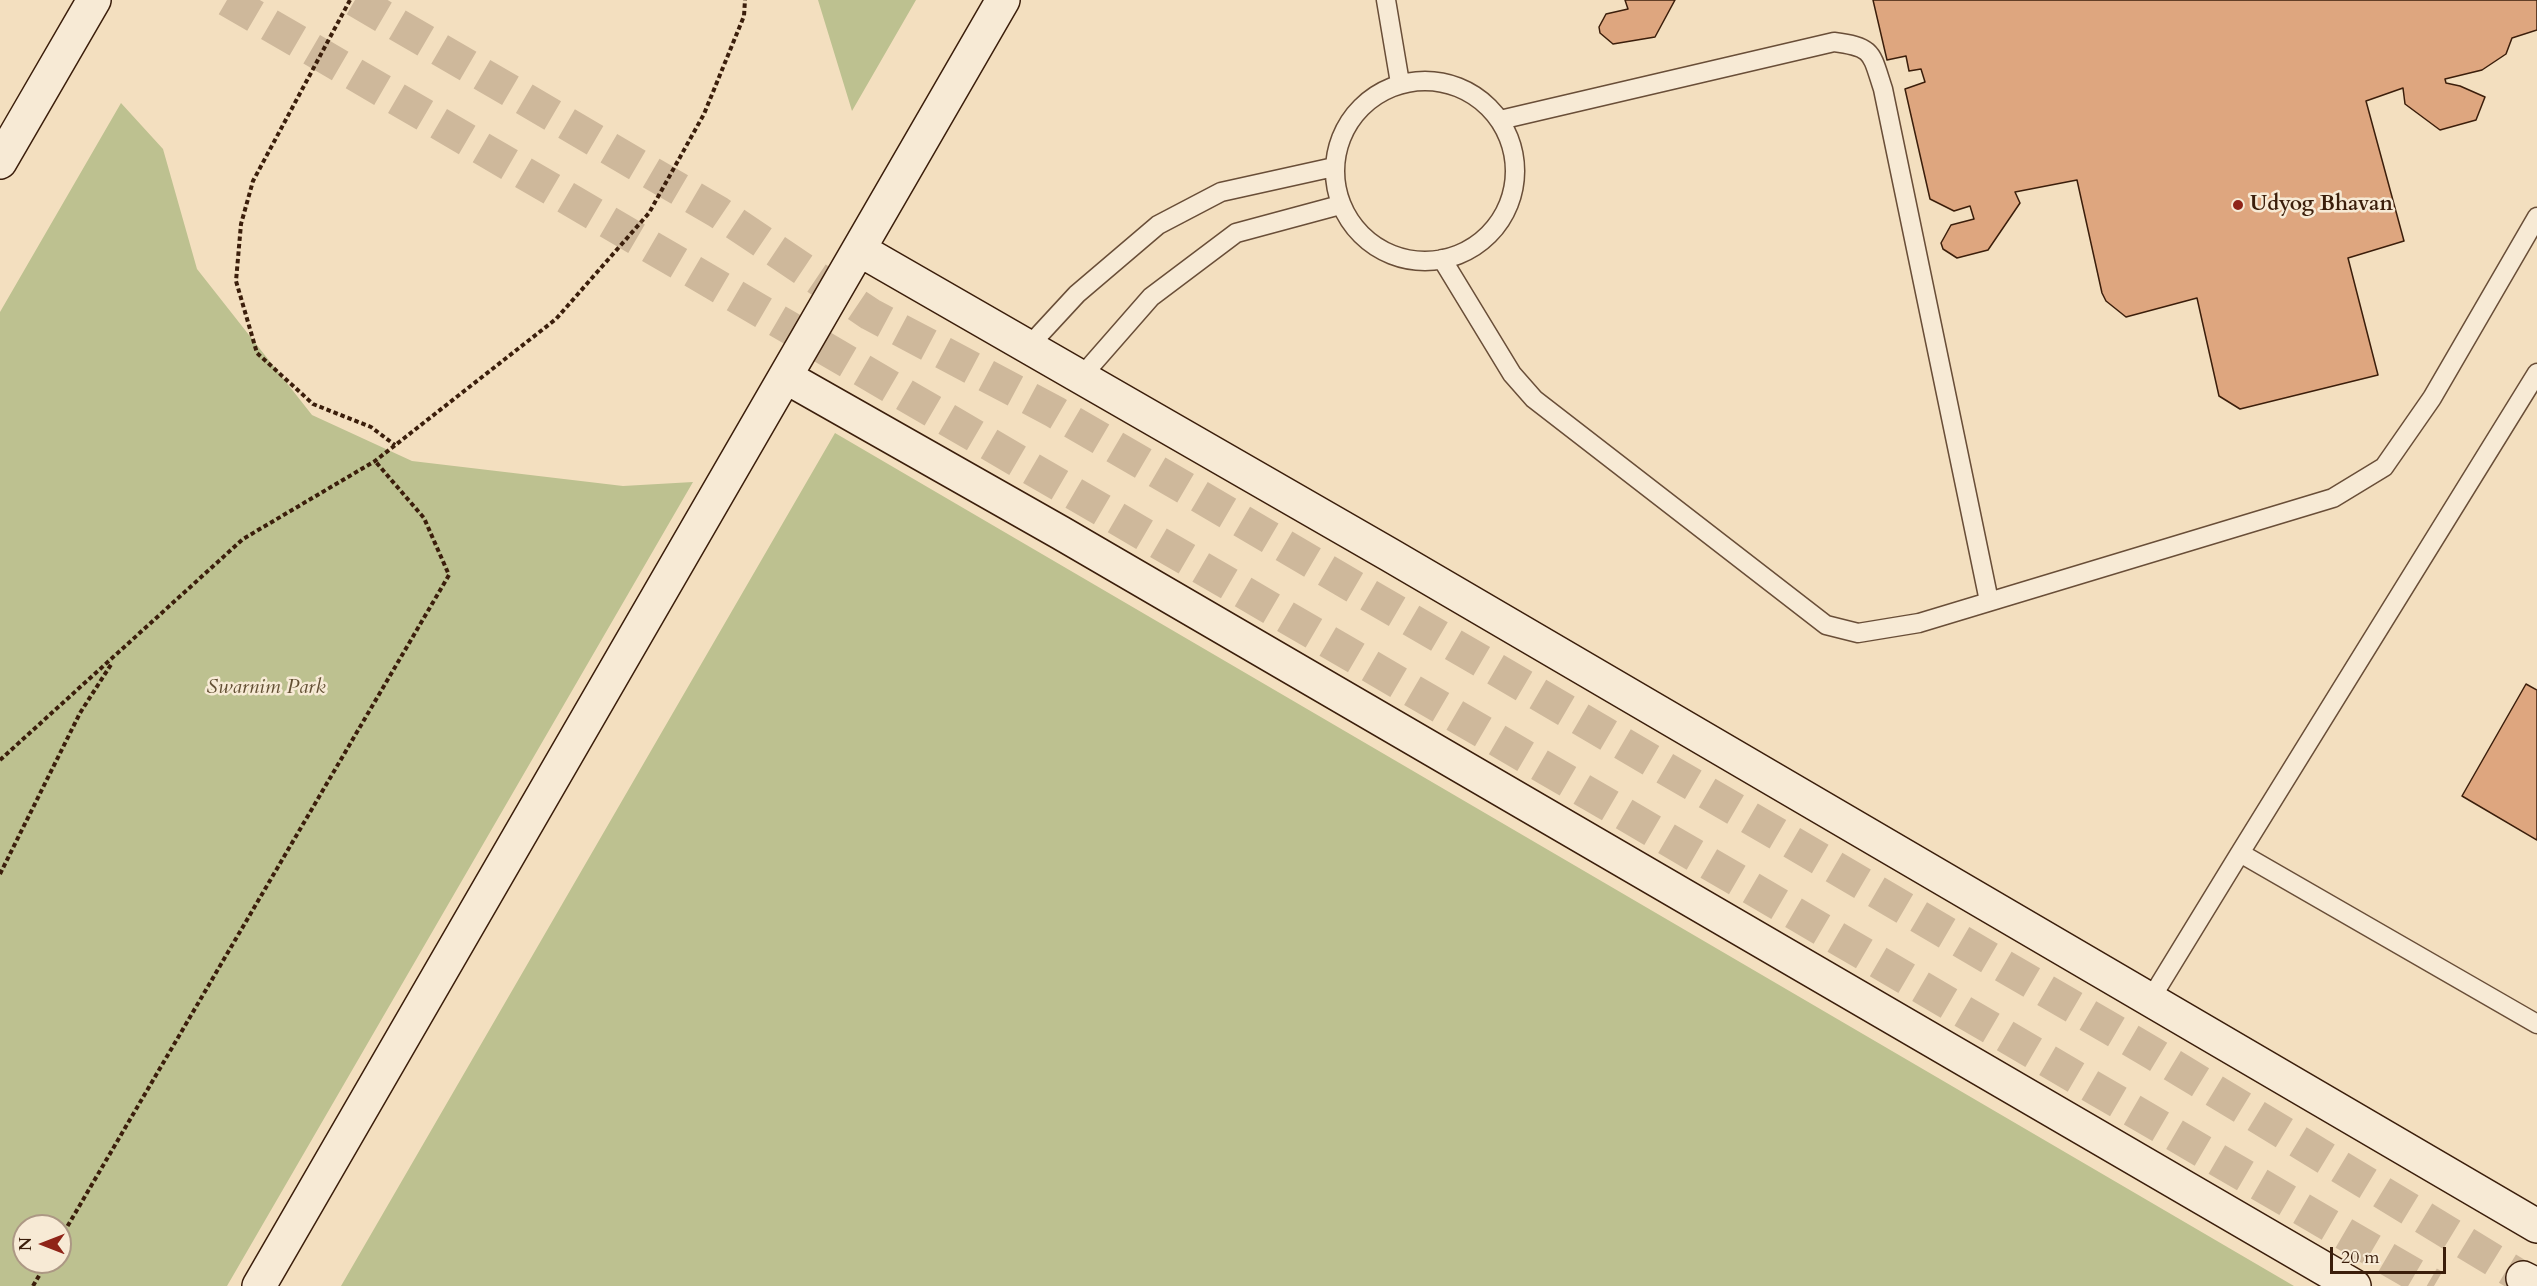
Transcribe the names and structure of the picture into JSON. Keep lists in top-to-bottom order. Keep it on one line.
{"parks":["Swarnim Park"],"places":["Udyog Bhavan"],"scale_bar":"20 m","north":"left"}
